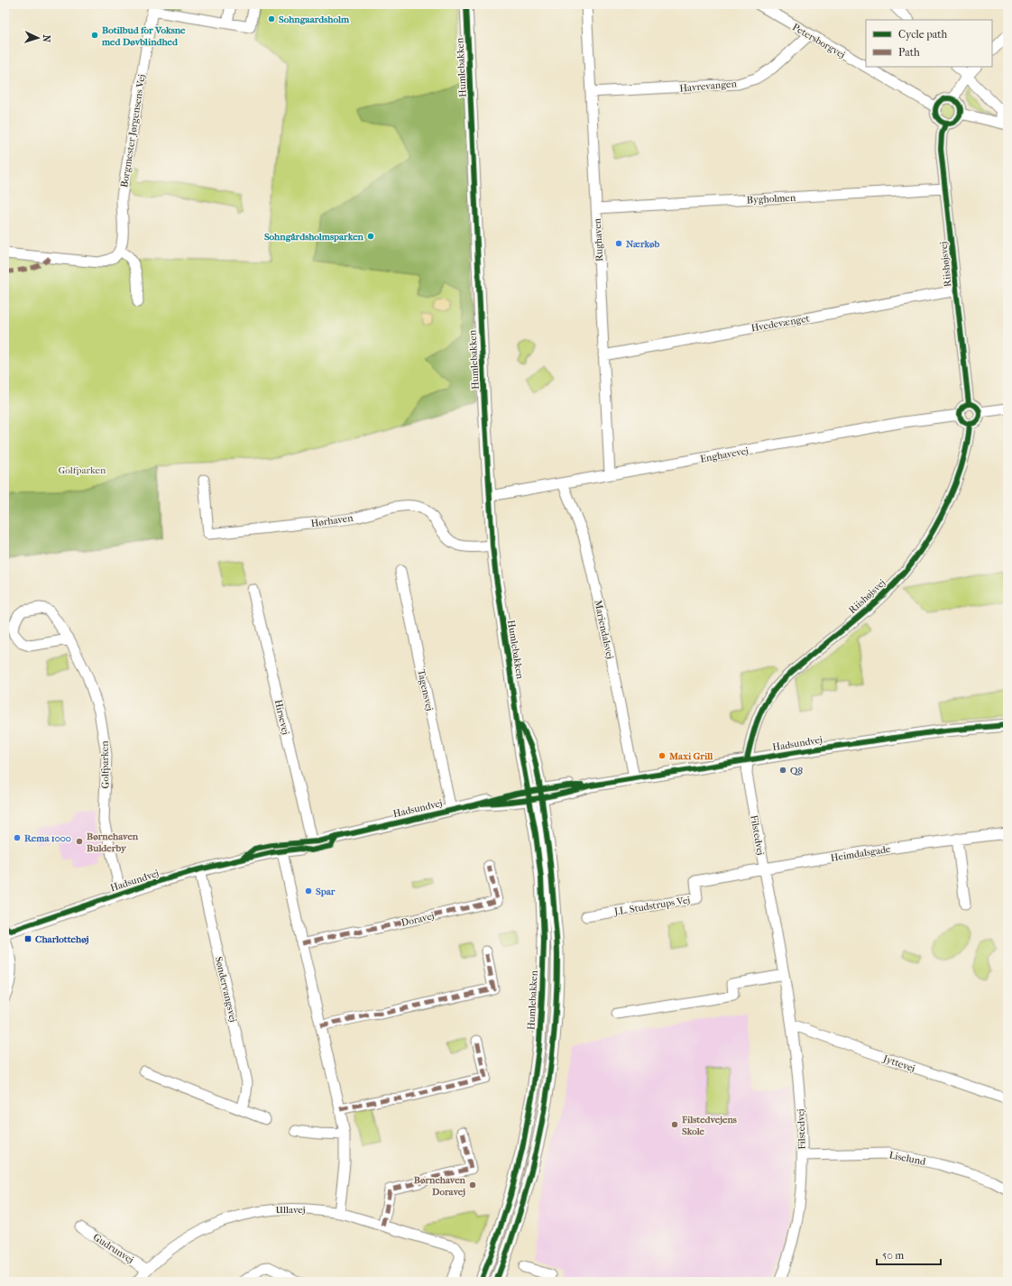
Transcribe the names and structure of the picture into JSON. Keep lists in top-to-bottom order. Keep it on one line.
{"streets":{"street":["Petersborgvej","Humlebakken","Havrevangen","Borgmester Jørgensens Vej","Bygholmen","Rughaven","Riishøjsvej","Hvedevænget","Enghavevej","Hørhaven","Mariendalsvej","Tagensvej","Hirsevej","Hadsundvej","Golfparken","Filstedvej","Heimdalsgade","J.L. Studstrups Vej","Doravej","Søndervangsvej","Jyttevej","Liselund","Ullavej","Gudrunvej"]},"crossings":[["Petersborgvej","Havrevangen"],["Petersborgvej","Riishøjsvej"],["Humlebakken","Enghavevej"],["Humlebakken","Hørhaven"],["Humlebakken","Hadsundvej"],["Havrevangen","Rughaven"],["Bygholmen","Rughaven"],["Bygholmen","Riishøjsvej"],["Rughaven","Hvedevænget"],["Rughaven","Enghavevej"],["Riishøjsvej","Hvedevænget"],["Riishøjsvej","Enghavevej"],["Riishøjsvej","Hadsundvej"],["Riishøjsvej","Filstedvej"],["Enghavevej","Mariendalsvej"],["Mariendalsvej","Hadsundvej"],["Tagensvej","Hadsundvej"],["Hirsevej","Hadsundvej"],["Hadsundvej","Golfparken"],["Hadsundvej","Filstedvej"],["Hadsundvej","Søndervangsvej"],["Filstedvej","Heimdalsgade"],["Filstedvej","J.L. Studstrups Vej"],["Filstedvej","Jyttevej"],["Filstedvej","Liselund"],["Heimdalsgade","J.L. Studstrups Vej"],["Ullavej","Gudrunvej"]],"parks":["Golfparken"],"places":{"other":["Sohngaardsholm","Botilbud for Voksne med Døvblindhed","Sohngårdsholmsparken","Nærkøb","Maxi Grill","Q8","Rema 1000","Børnehaven Bulderby","Spar","Filstedvejens Skole","Børnehaven Doravej"],"transit":["Charlottehøj"]},"legend":["Cycle path","Path"],"scale_bar":"50 m","north":"right"}
